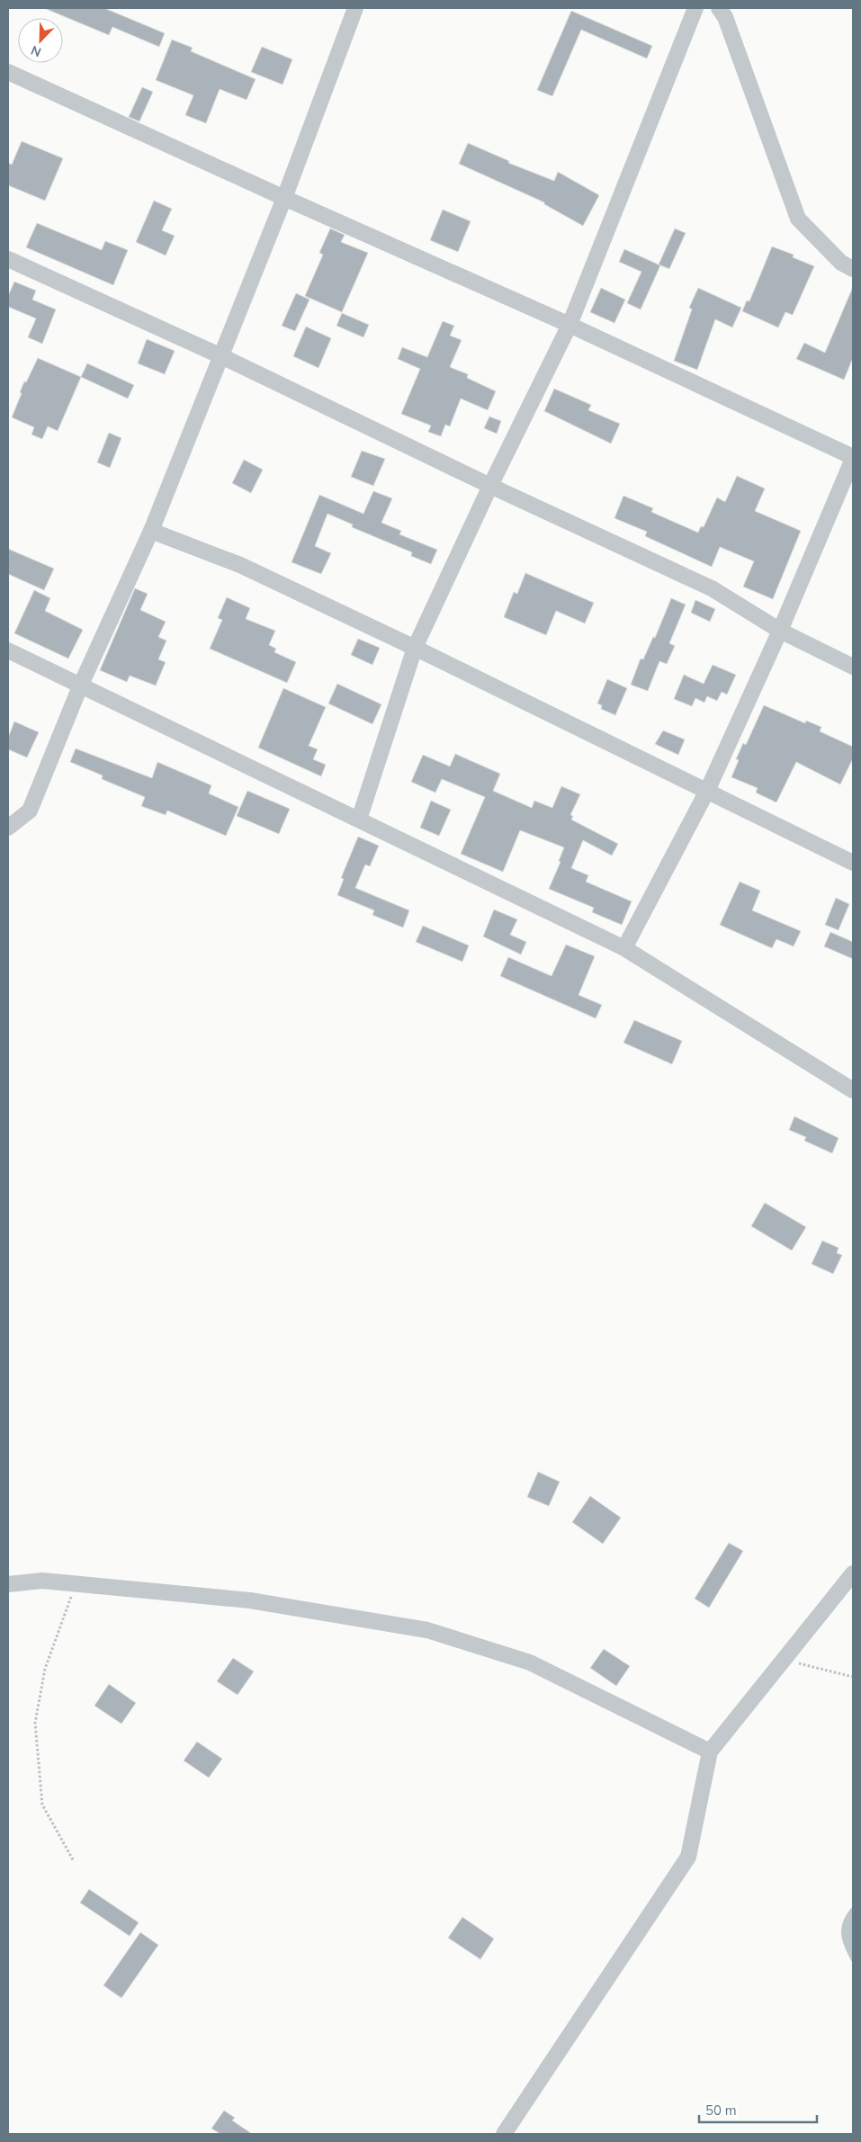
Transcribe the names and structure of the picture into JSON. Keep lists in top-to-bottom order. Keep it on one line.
{"scale_bar":"50 m","north":"bottom left"}
